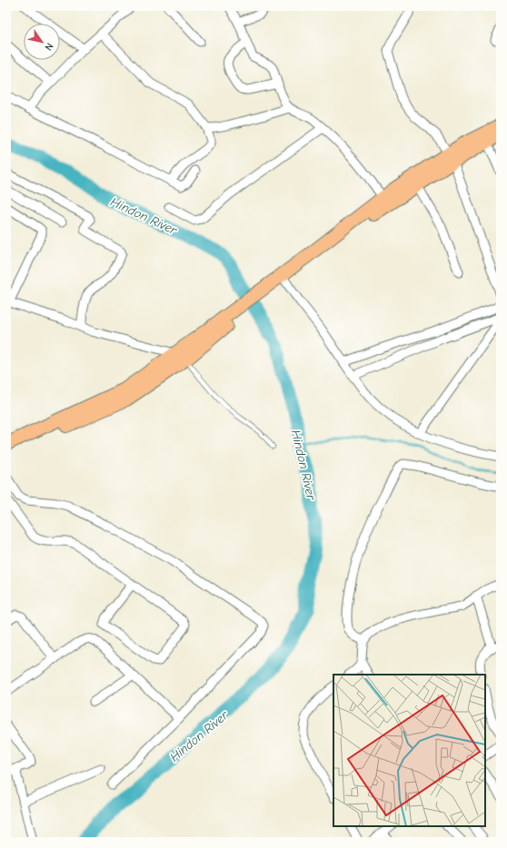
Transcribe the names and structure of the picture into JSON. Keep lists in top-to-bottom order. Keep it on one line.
{"water":["Hindon River"],"north":"bottom right"}
